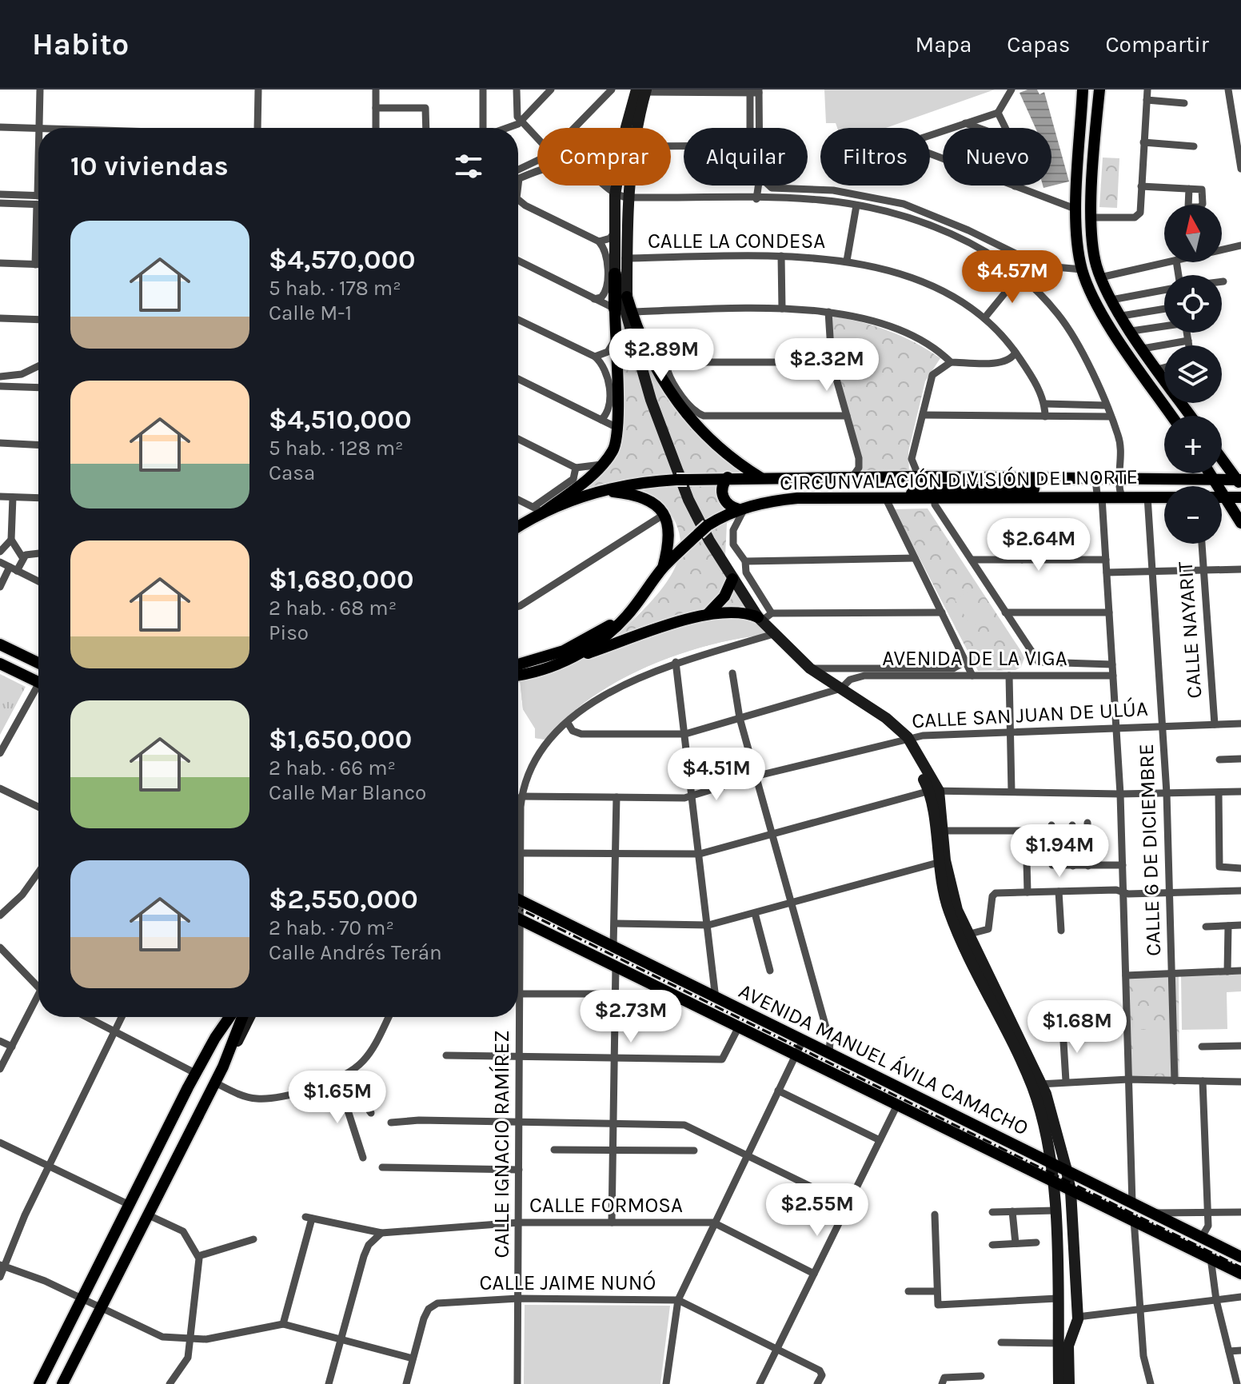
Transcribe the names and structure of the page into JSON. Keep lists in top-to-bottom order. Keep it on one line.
{"streets":{"main road":["CIRCUNVALACIÓN DIVISIÓN DEL NORTE","AVENIDA MANUEL ÁVILA CAMACHO"],"street":["CALLE LA CONDESA","CALLE NAYARIT","AVENIDA DE LA VIGA","CALLE SAN JUAN DE ULÚA","CALLE 6 DE DICIEMBRE","CALLE IGNACIO RAMÍREZ","CALLE FORMOSA","CALLE JAIME NUNÓ"]},"crossings":[["CIRCUNVALACIÓN DIVISIÓN DEL NORTE","CALLE 6 DE DICIEMBRE"],["CALLE NAYARIT","CALLE SAN JUAN DE ULÚA"],["AVENIDA DE LA VIGA","CALLE IGNACIO RAMÍREZ"],["CALLE SAN JUAN DE ULÚA","CALLE 6 DE DICIEMBRE"],["CALLE SAN JUAN DE ULÚA","CALLE IGNACIO RAMÍREZ"],["CALLE IGNACIO RAMÍREZ","CALLE FORMOSA"],["CALLE IGNACIO RAMÍREZ","CALLE JAIME NUNÓ"]],"north":"top","page":{"header":"Habito","nav":["Mapa","Capas","Compartir"],"chip":["Comprar","Alquilar","Filtros","Nuevo"],"heading":"10 viviendas","map_buttons":["+","−"],"list":[{"name":"$4,570,000","note":"5 hab. · 178 m² · Calle M-1"},{"name":"$4,510,000","note":"5 hab. · 128 m² · Casa"},{"name":"$1,680,000","note":"2 hab. · 68 m² · Piso"},{"name":"$1,650,000","note":"2 hab. · 66 m² · Calle Mar Blanco"},{"name":"$2,550,000","note":"2 hab. · 70 m² · Calle Andrés Terán"}],"price":["$4.57M","$2.89M","$2.32M","$2.64M","$4.51M","$1.94M","$2.73M","$1.68M","$1.65M","$2.55M"]}}
